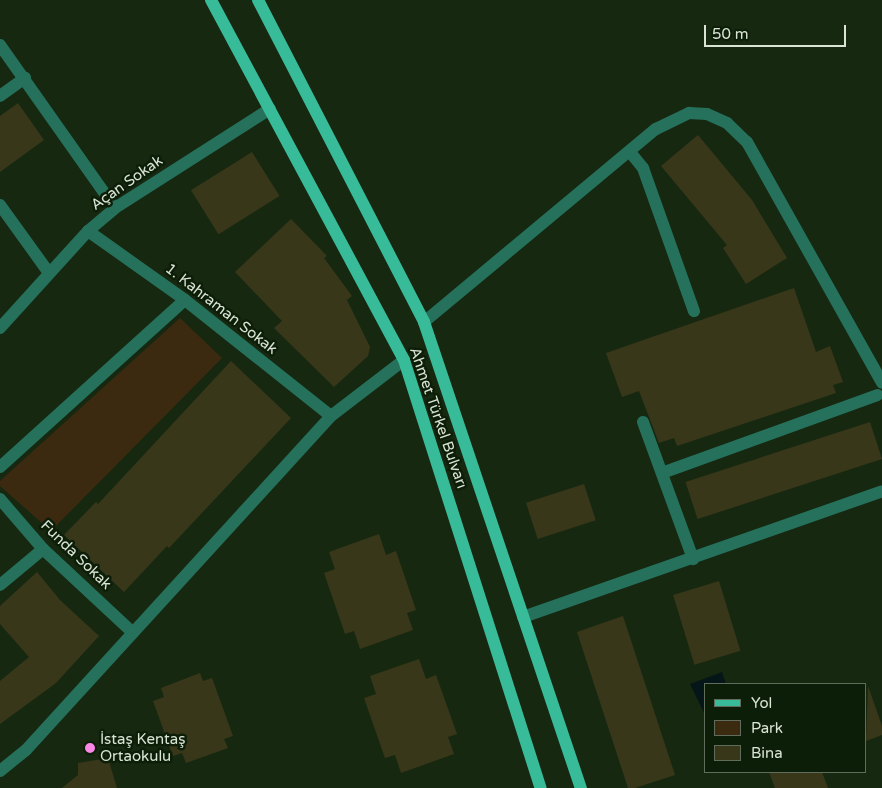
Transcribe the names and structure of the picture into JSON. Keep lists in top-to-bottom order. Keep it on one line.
{"streets":{"main road":["Ahmet Türkel Bulvarı"],"street":["Açan Sokak","1. Kahraman Sokak","Funda Sokak"]},"crossings":[["Açan Sokak","1. Kahraman Sokak"],["Açan Sokak","Ahmet Türkel Bulvarı"]],"places":["İstaş Kentaş Ortaokulu"],"legend":["Yol","Park","Bina"],"scale_bar":"50 m"}
